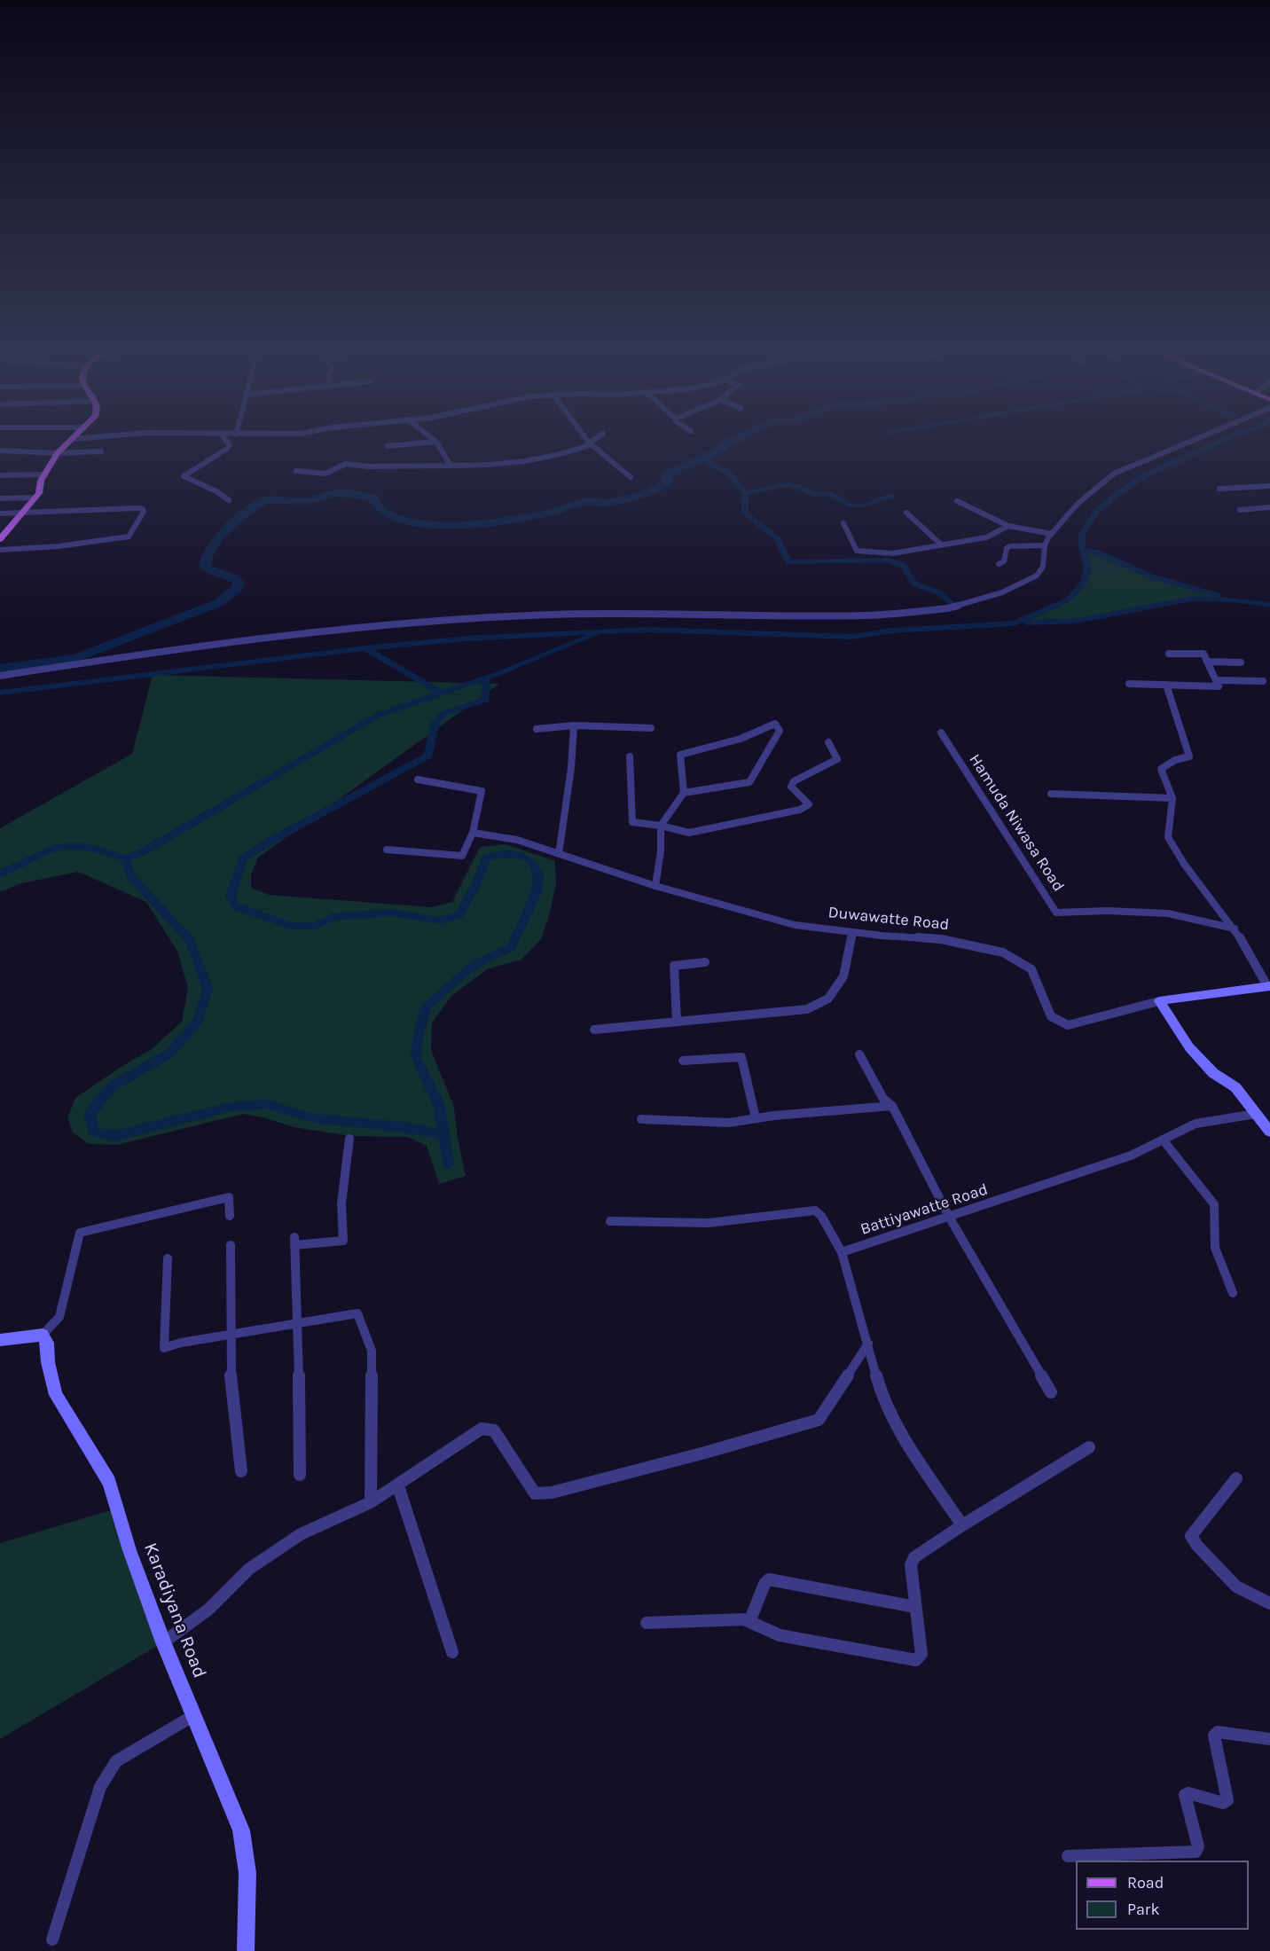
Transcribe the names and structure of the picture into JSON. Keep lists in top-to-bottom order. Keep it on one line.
{"streets":{"street":["Hamuda Niwasa Road","Duwawatte Road","Battiyawatte Road","Karadiyana Road"]},"legend":["Road","Park"]}
